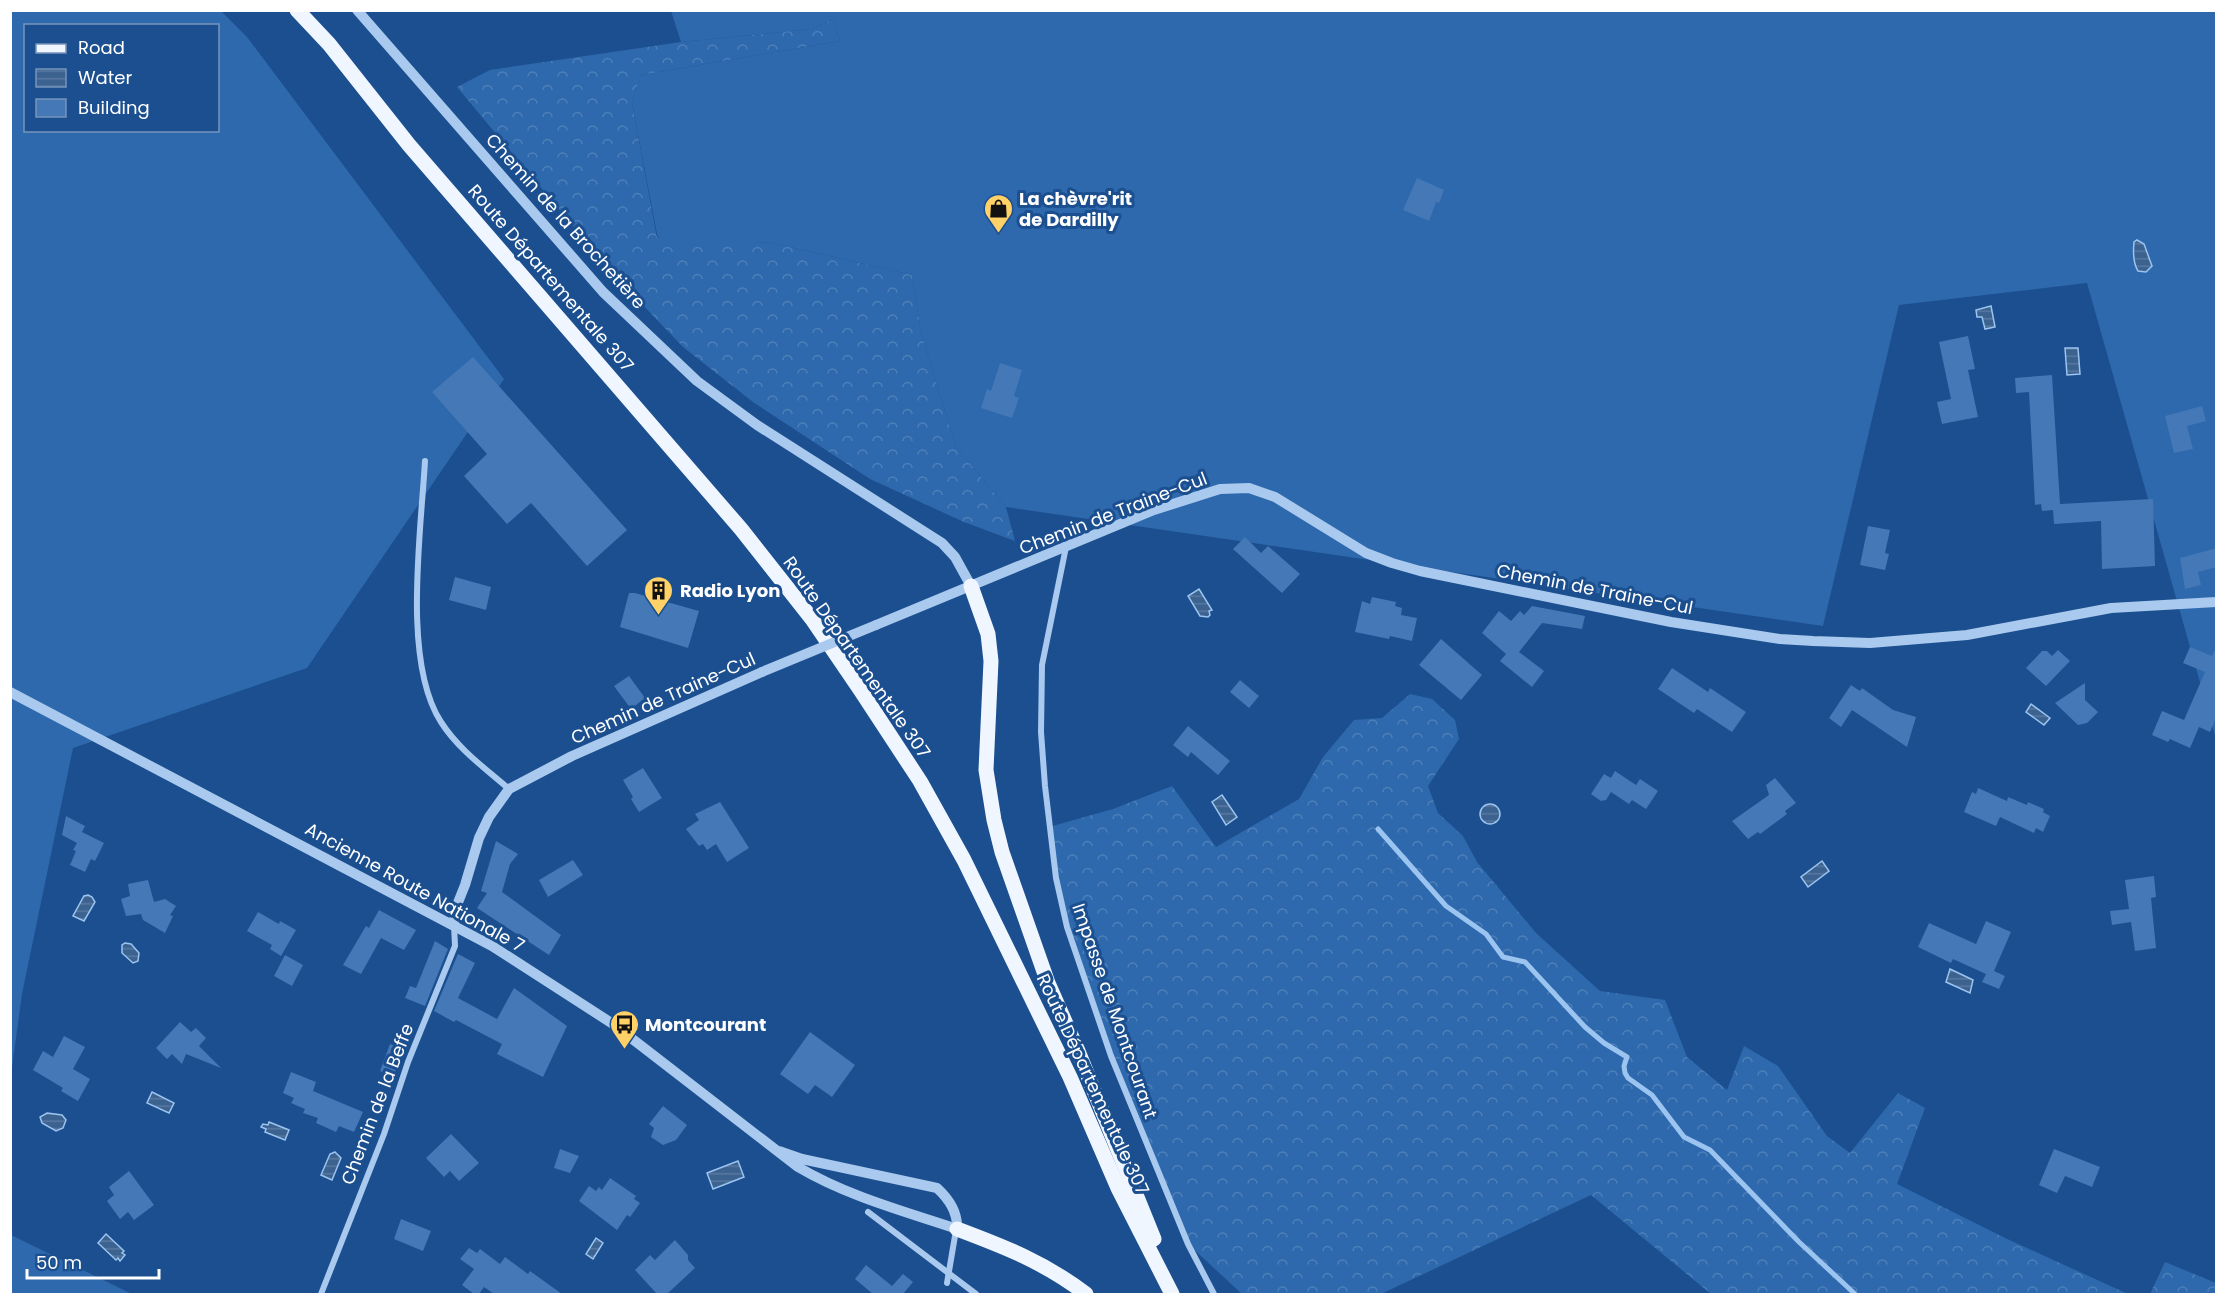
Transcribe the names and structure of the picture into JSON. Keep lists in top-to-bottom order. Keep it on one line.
{"streets":{"main road":["Route Départementale 307"],"street":["Chemin de la Brochetière","Chemin de Traine-Cul","Ancienne Route Nationale 7","Impasse de Montcourant","Chemin de la Beffe"]},"crossings":[["Chemin de la Brochetière","Chemin de Traine-Cul"],["Chemin de Traine-Cul","Ancienne Route Nationale 7"],["Chemin de Traine-Cul","Impasse de Montcourant"],["Chemin de Traine-Cul","Chemin de la Beffe"],["Ancienne Route Nationale 7","Chemin de la Beffe"]],"places":{"shop":["La chèvre'rit de Dardilly"],"building":["Radio Lyon"],"bus stop":["Montcourant"]},"legend":["Road","Water","Building"],"scale_bar":"50 m"}
